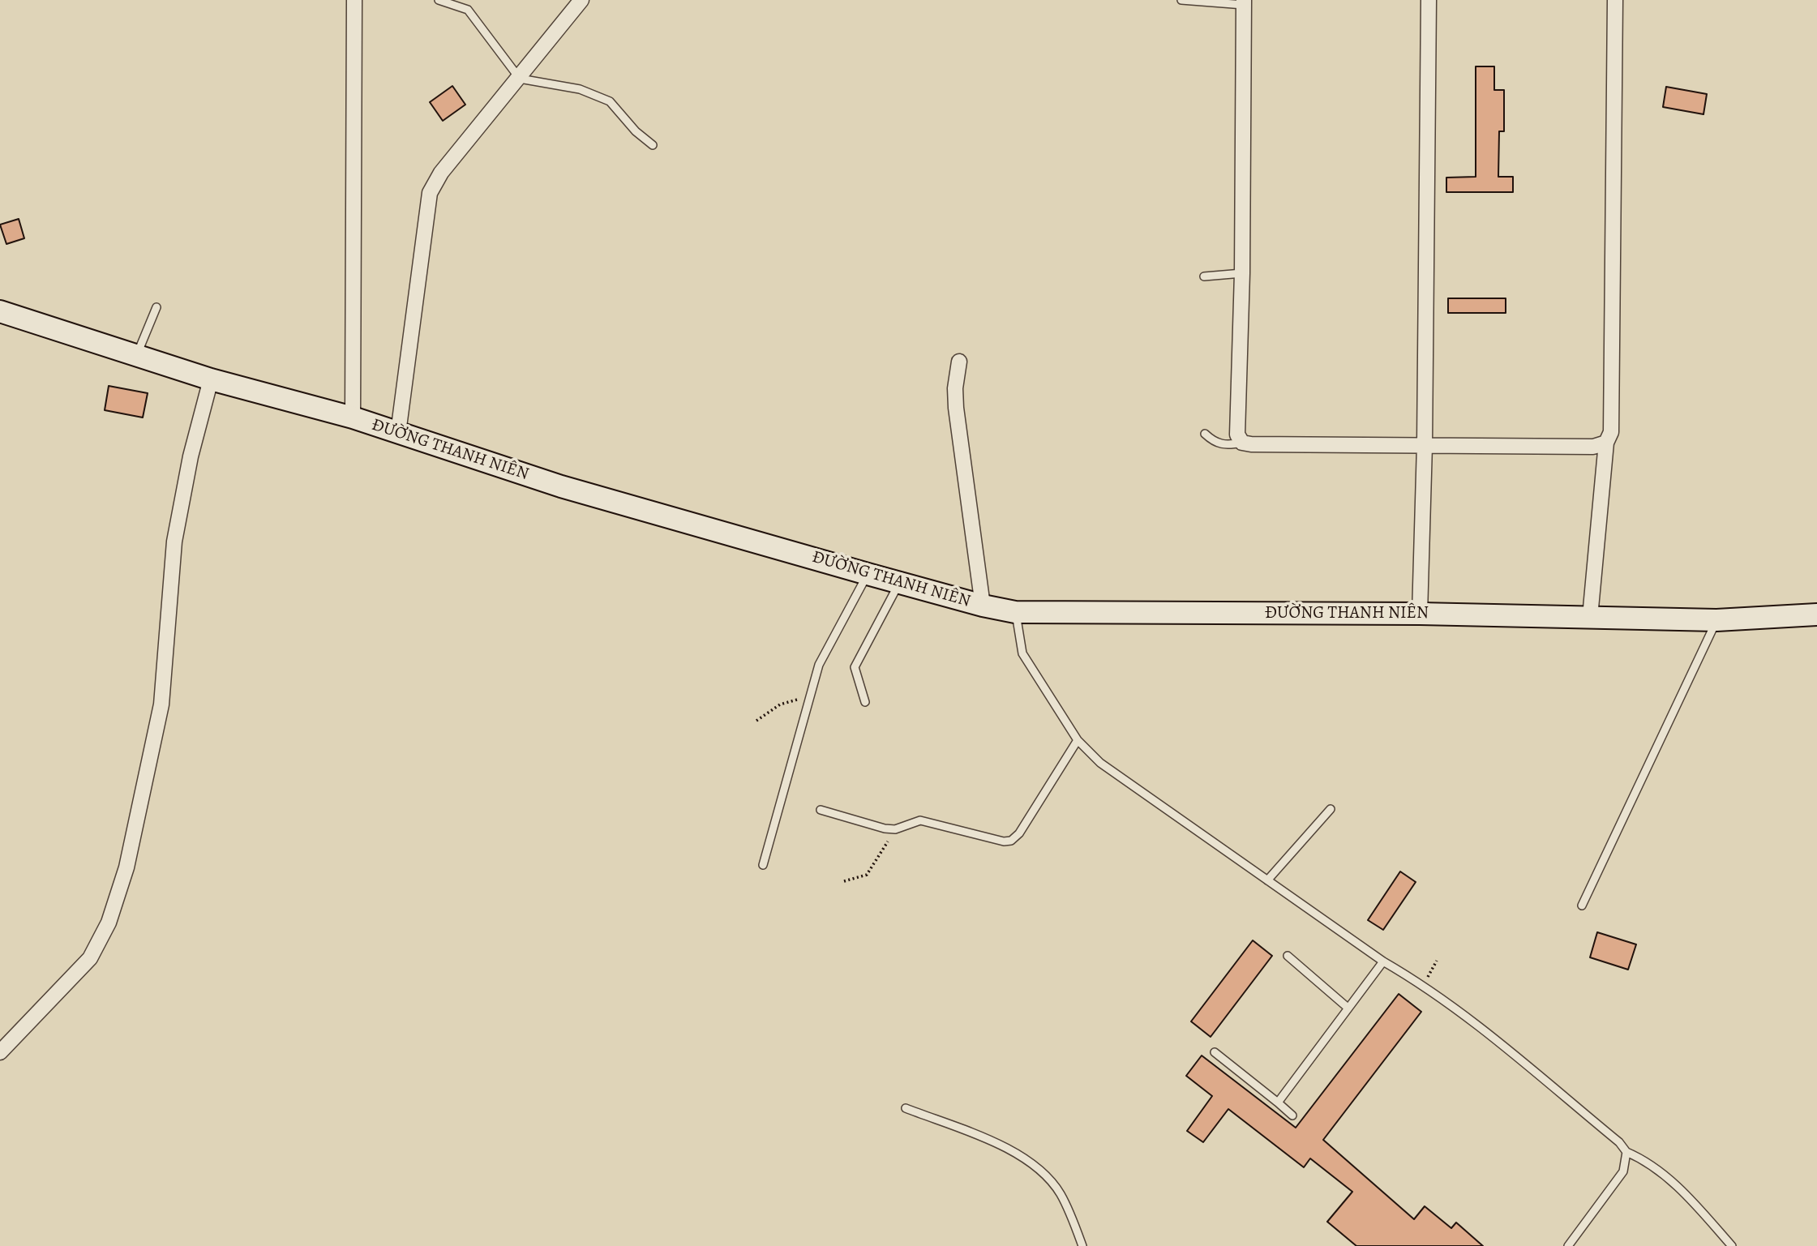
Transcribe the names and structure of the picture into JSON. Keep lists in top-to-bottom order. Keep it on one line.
{"streets":{"main road":["ĐƯỜNG THANH NIÊN"]}}
